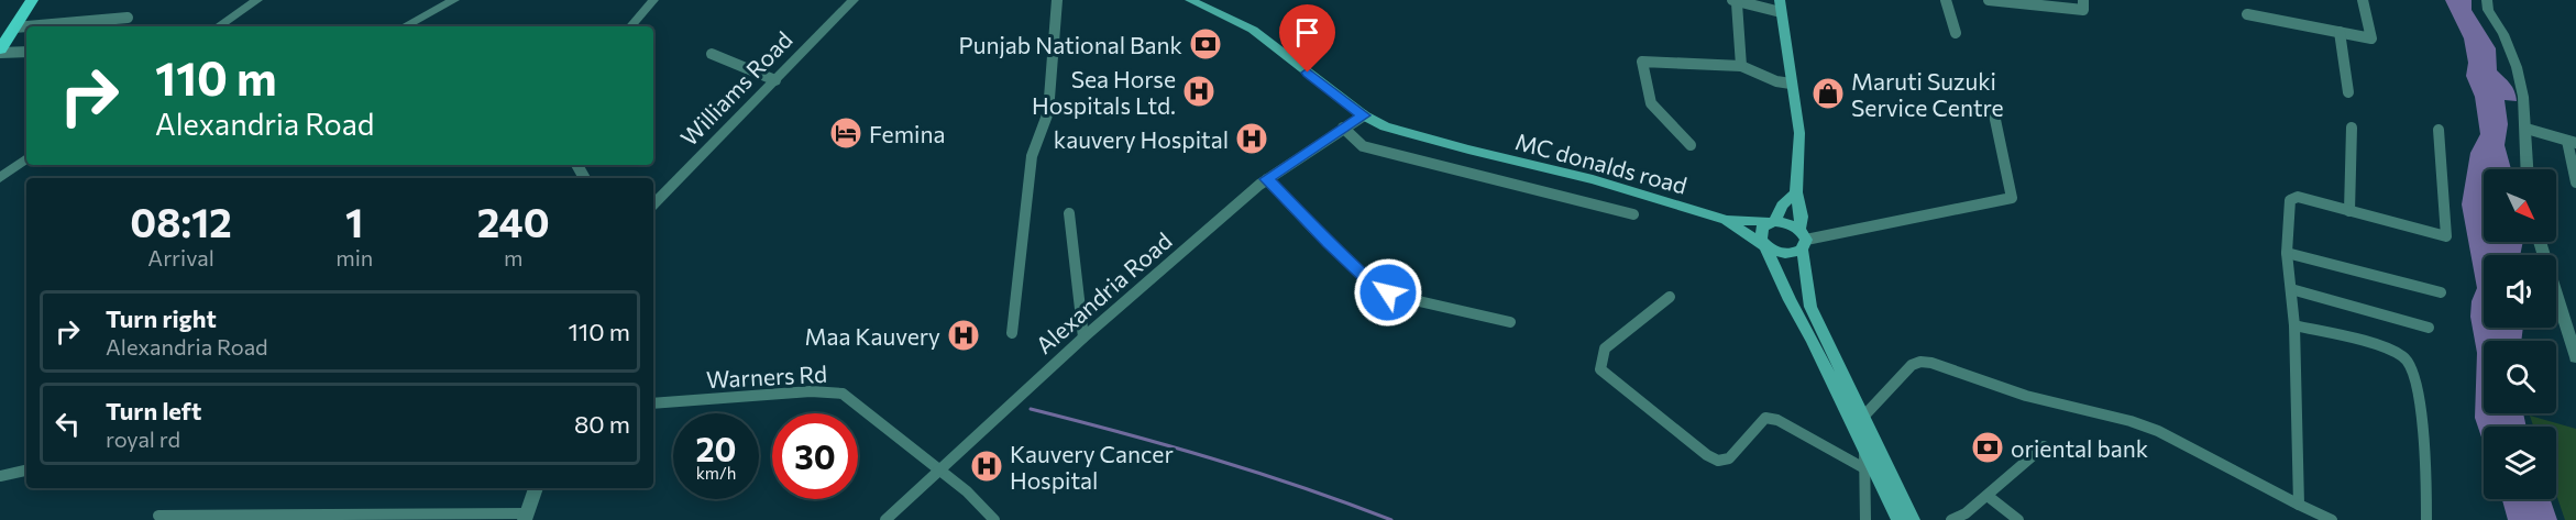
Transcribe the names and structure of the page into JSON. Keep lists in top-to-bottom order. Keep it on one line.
{"streets":{"main road":["MC donalds road"],"street":["Williams Road","Alexandria Road","Warners Rd"]},"crossings":[["MC donalds road","Alexandria Road"],["Alexandria Road","Warners Rd"]],"places":{"bank":["Punjab National Bank","oriental bank"],"hospital":["Sea Horse Hospitals Ltd.","kauvery Hospital","Maa Kauvery","Kauvery Cancer Hospital"],"shop":["Maruti Suzuki Service Centre"],"hotel":["Femina"]},"north":"bottom right","page":{"turn":["110 m","Alexandria Road"],"eta":["08:12","Arrival","1","min","240","m"],"list":[{"name":"Turn right","note":"Alexandria Road","value":"110 m"},{"name":"Turn left","note":"royal rd","value":"80 m"}],"speed":"20 km/h","limit":"30"}}
